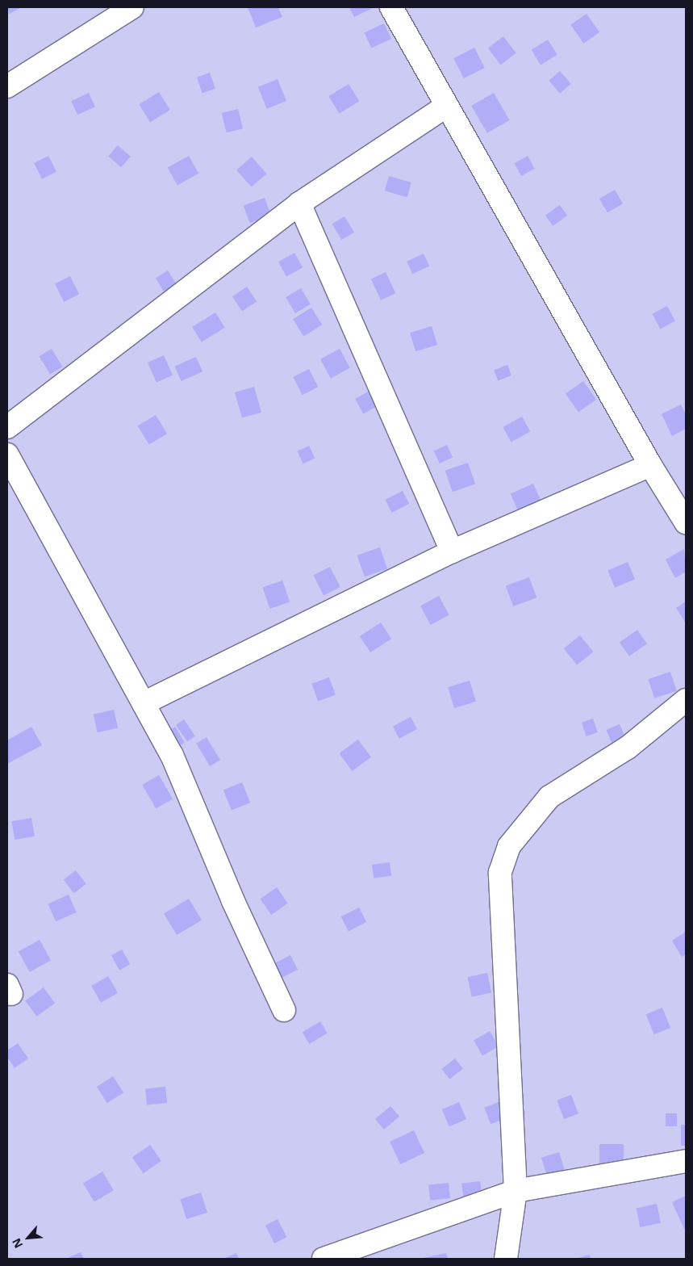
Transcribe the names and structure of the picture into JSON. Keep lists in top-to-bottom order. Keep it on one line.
{"north":"bottom left"}
